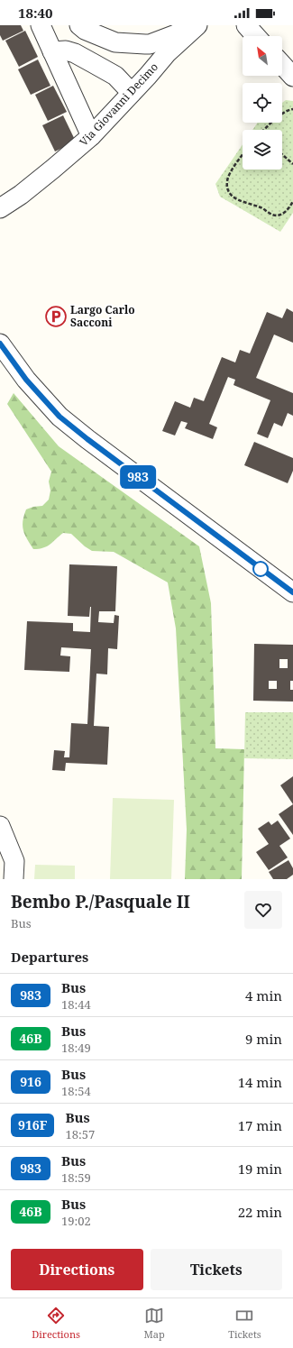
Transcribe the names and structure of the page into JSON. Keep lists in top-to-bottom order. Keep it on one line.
{"streets":{"street":["Via Giovanni Decimo"]},"places":{"parking":["Largo Carlo Sacconi"]},"lines":["bus line 983"],"north":"top left","page":{"status":"18:40","on_map":"983","heading":[["Bembo P./Pasquale II","Bus"],"Departures"],"list":[{"mark":"983","name":"Bus","note":"18:44","value":"4 min"},{"mark":"46B","name":"Bus","note":"18:49","value":"9 min"},{"mark":"916","name":"Bus","note":"18:54","value":"14 min"},{"mark":"916F","name":"Bus","note":"18:57","value":"17 min"},{"mark":"983","name":"Bus","note":"18:59","value":"19 min"},{"mark":"46B","name":"Bus","note":"19:02","value":"22 min"}],"buttons":["Directions","Tickets"],"tabs":["Directions","Map","Tickets"]}}
